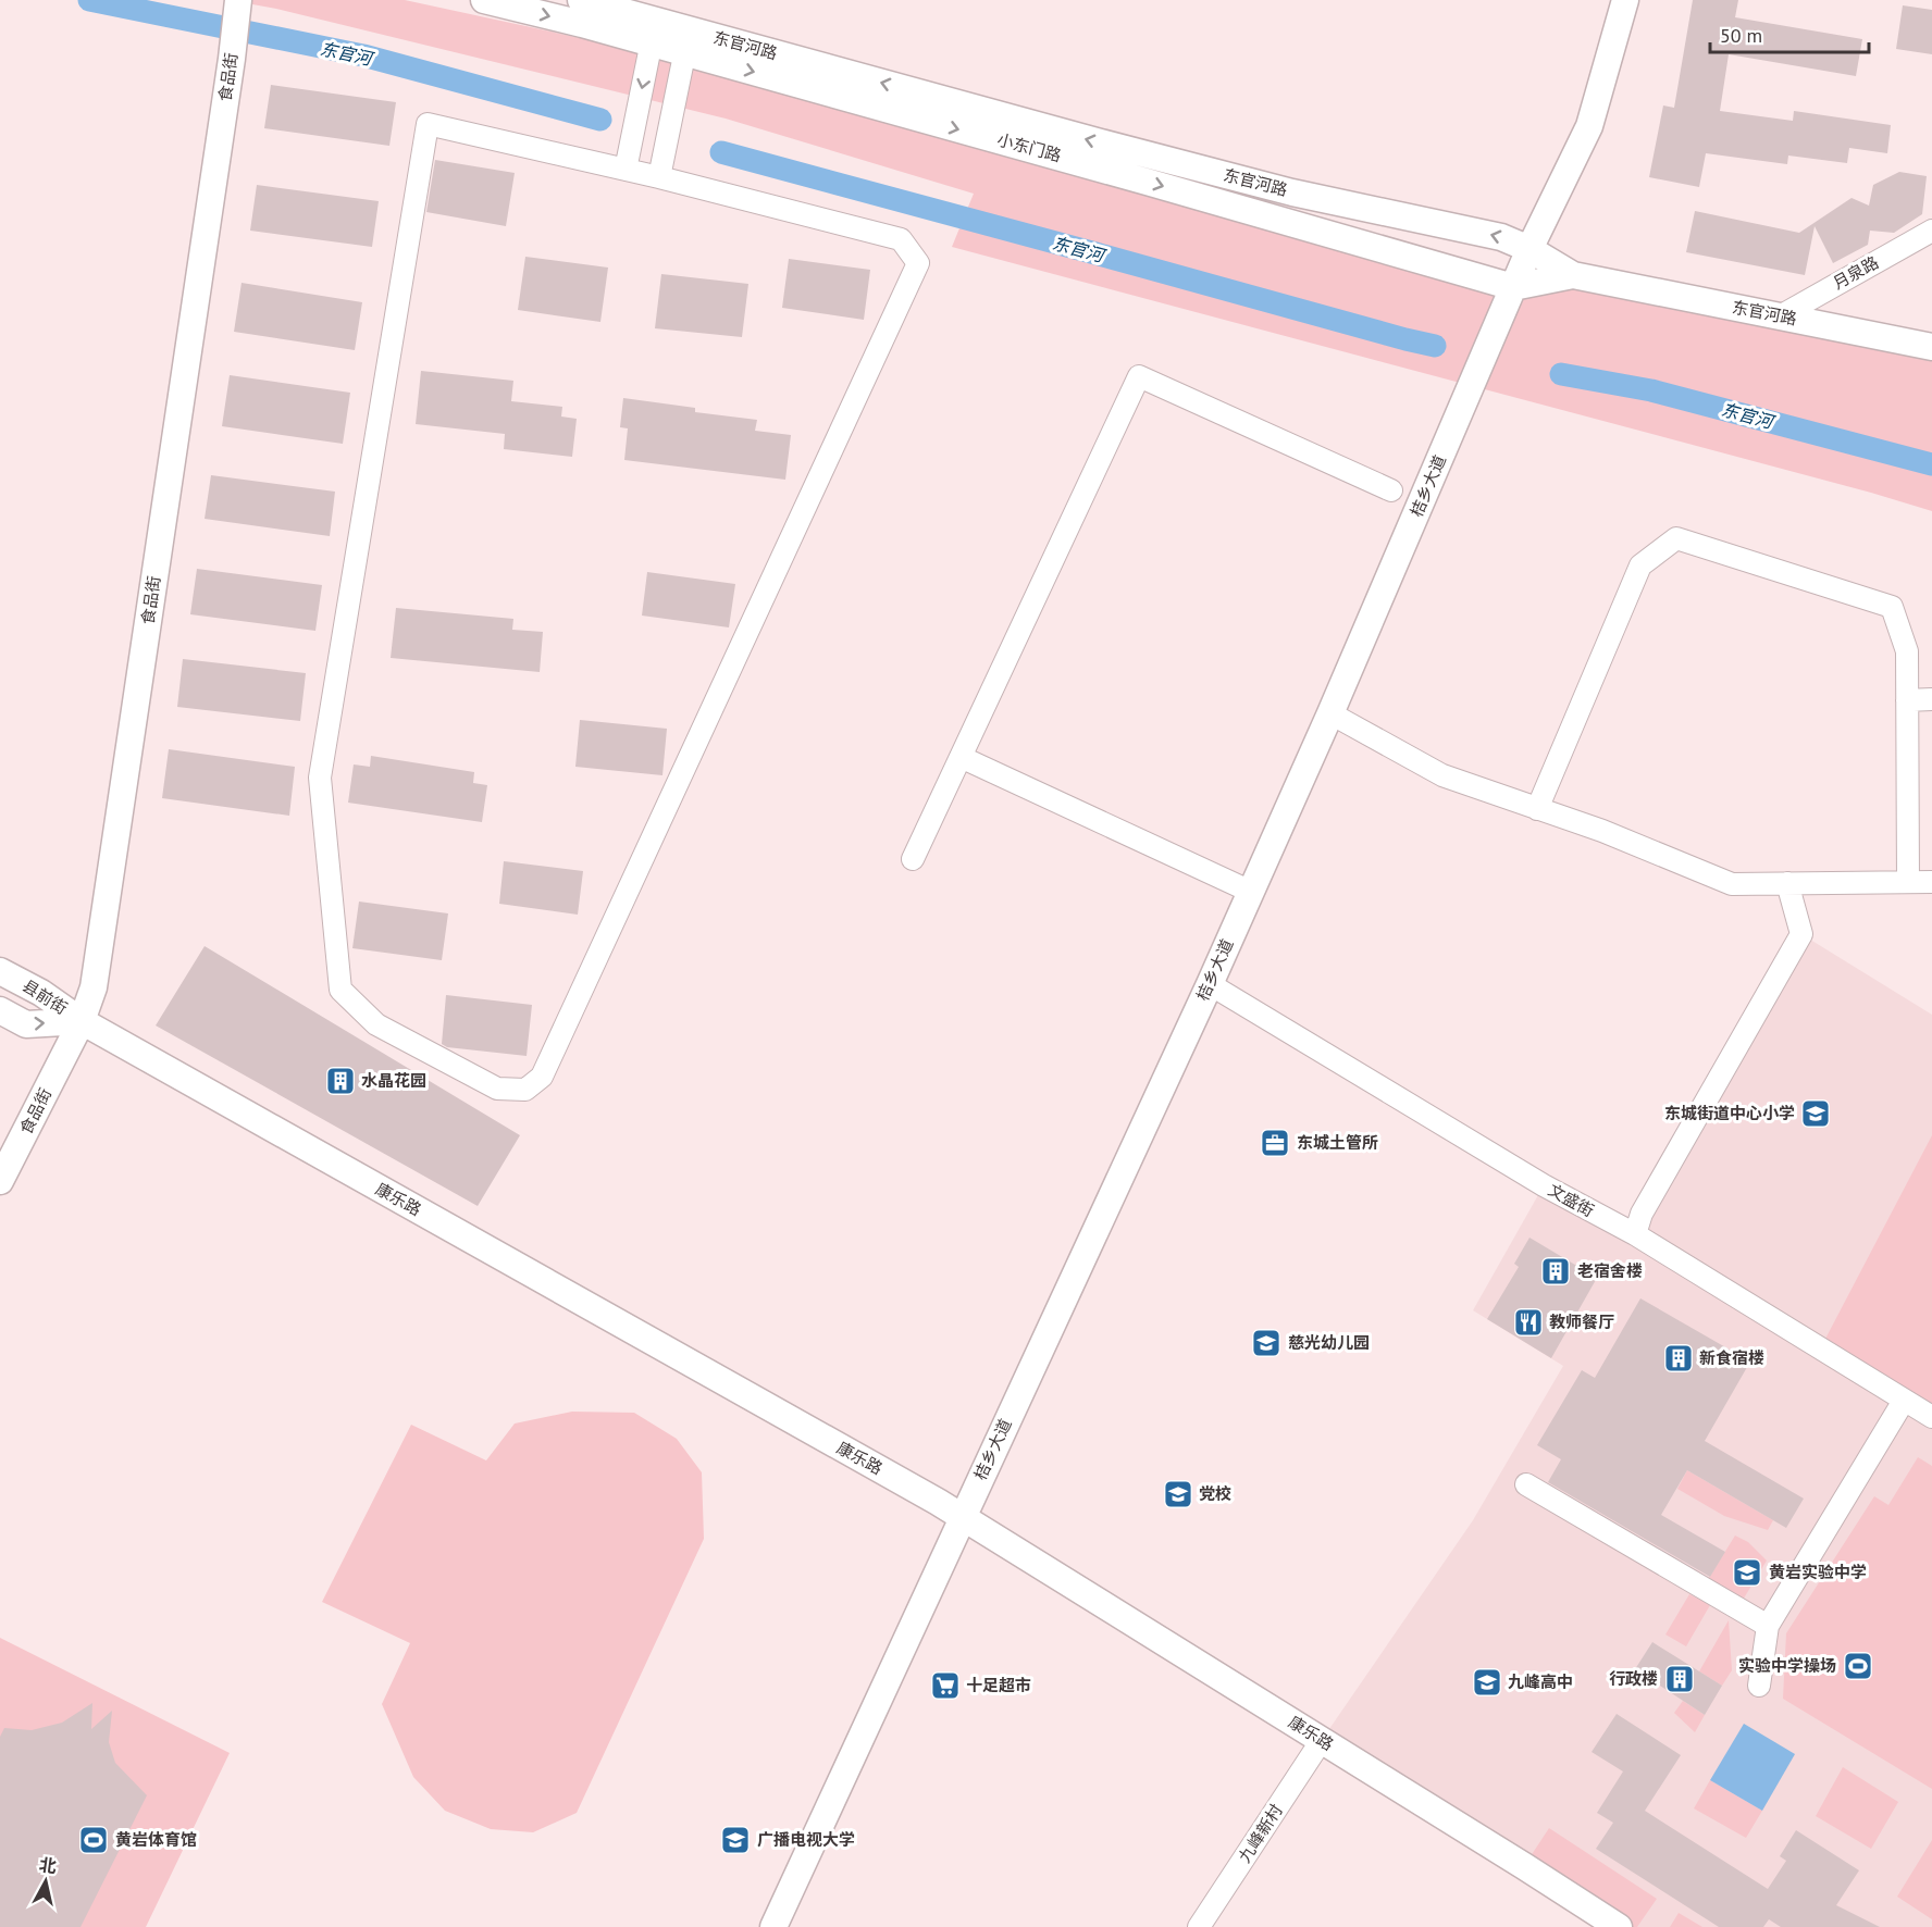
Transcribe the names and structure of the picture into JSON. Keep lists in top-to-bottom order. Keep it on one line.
{"streets":{"street":["东官河路","食品街","小东门路","月泉路","桔乡大道","县前街","康乐路","文盛街","九峰新村"]},"crossings":[["东官河路","小东门路"],["东官河路","月泉路"],["东官河路","桔乡大道"],["食品街","县前街"],["食品街","康乐路"],["小东门路","桔乡大道"],["桔乡大道","康乐路"],["桔乡大道","文盛街"],["县前街","康乐路"],["康乐路","九峰新村"]],"one_way":["东官河路","小东门路"],"water":["东官河"],"places":{"building":["水晶花园","老宿舍楼","新食宿楼","行政楼"],"school or university":["东城街道中心小学","慈光幼儿园","党校","黄岩实验中学","九峰高中","广播电视大学"],"office":["东城土管所"],"restaurant":["教师餐厅"],"sports":["实验中学操场","黄岩体育馆"],"supermarket":["十足超市"]},"scale_bar":"50 m","north":"top"}
